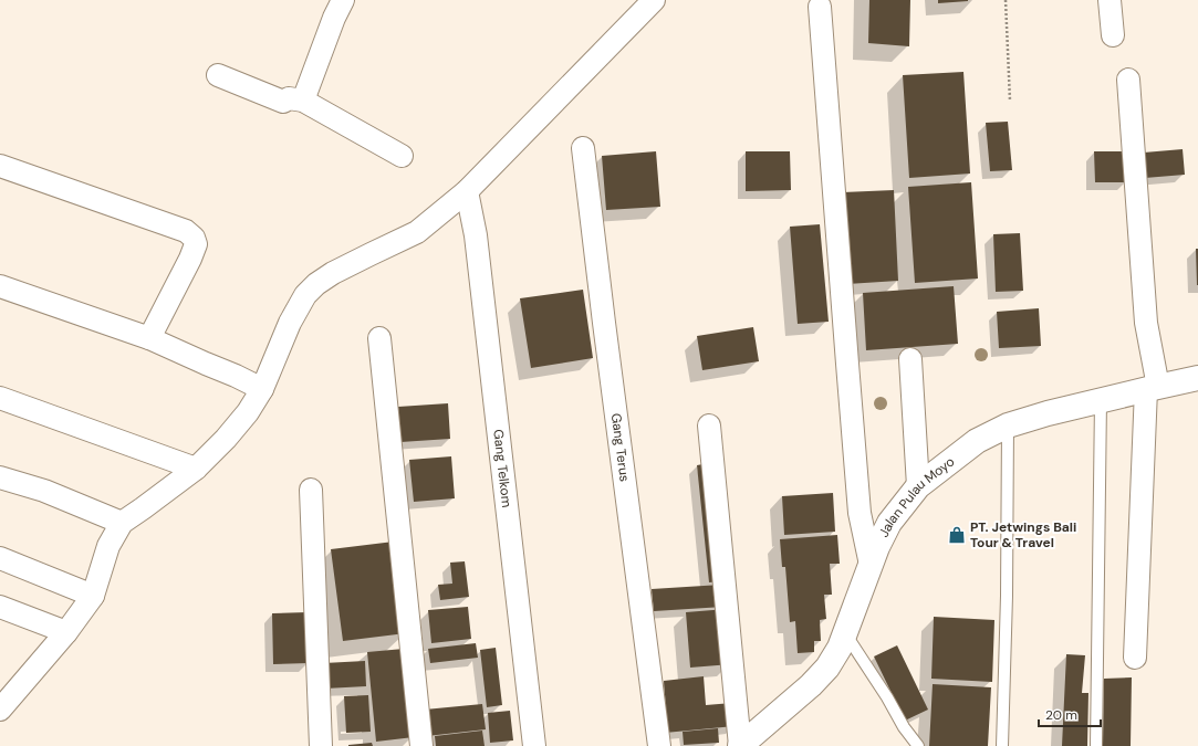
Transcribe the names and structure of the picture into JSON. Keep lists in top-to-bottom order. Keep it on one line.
{"streets":{"street":["Gang Terus","Gang Telkom","Jalan Pulau Moyo"]},"places":{"shop":["PT. Jetwings Bali Tour & Travel"]},"scale_bar":"20 m"}
